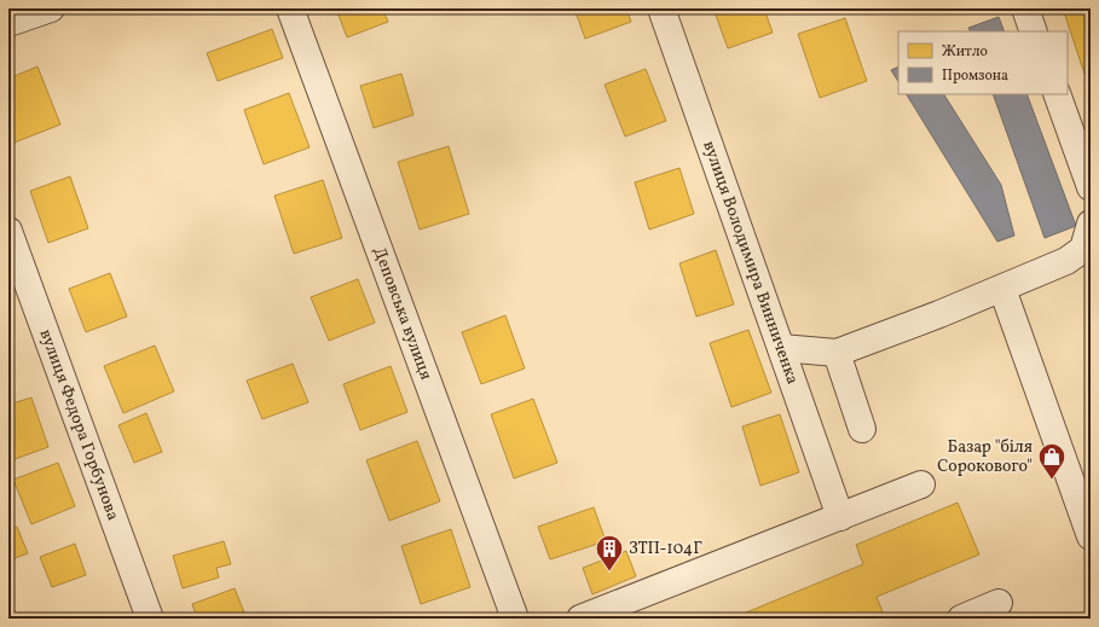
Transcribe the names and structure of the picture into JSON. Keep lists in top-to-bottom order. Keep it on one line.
{"streets":{"street":["вулиця Володимира Винниченка","Деповська вулиця","вулиця Федора Горбунова"]},"places":{"shop":["Базар \"біля Сорокового\""],"building":["ЗТП-104Г"]},"legend":["Житло","Промзона"]}
